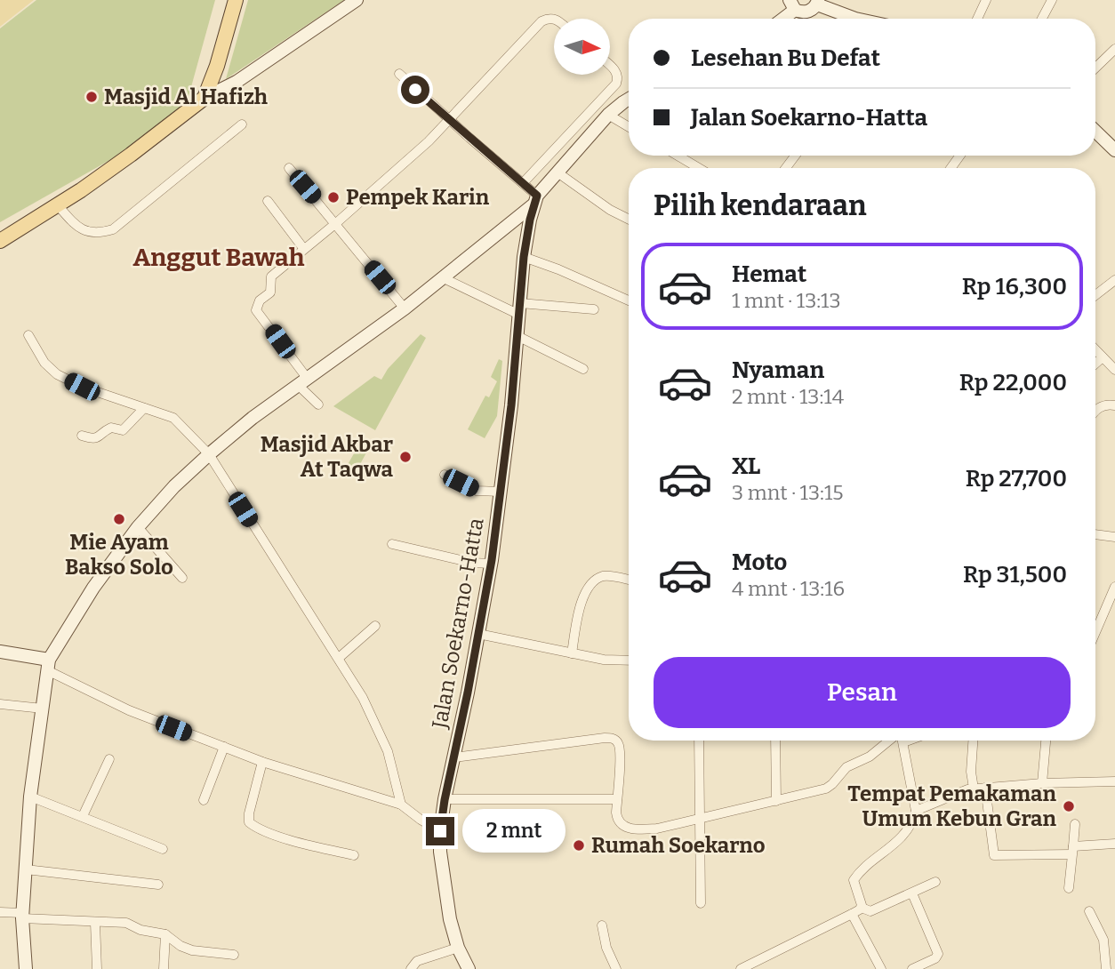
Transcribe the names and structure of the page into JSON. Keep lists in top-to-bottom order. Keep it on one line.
{"streets":{"street":["Jalan Soekarno-Hatta"]},"districts":["Anggut Bawah"],"places":["Masjid Al Hafizh","Pempek Karin","Masjid Akbar At Taqwa","Mie Ayam Bakso Solo","Tempat Pemakaman Umum Kebun Gran","Rumah Soekarno"],"north":"right","page":{"banner":["Lesehan Bu Defat","Jalan Soekarno-Hatta"],"heading":"Pilih kendaraan","list":[{"name":"Hemat","note":"1 mnt · 13:13","value":"Rp 16,300"},{"name":"Nyaman","note":"2 mnt · 13:14","value":"Rp 22,000"},{"name":"XL","note":"3 mnt · 13:15","value":"Rp 27,700"},{"name":"Moto","note":"4 mnt · 13:16","value":"Rp 31,500"}],"buttons":"Pesan","bubble":"2 mnt"}}
